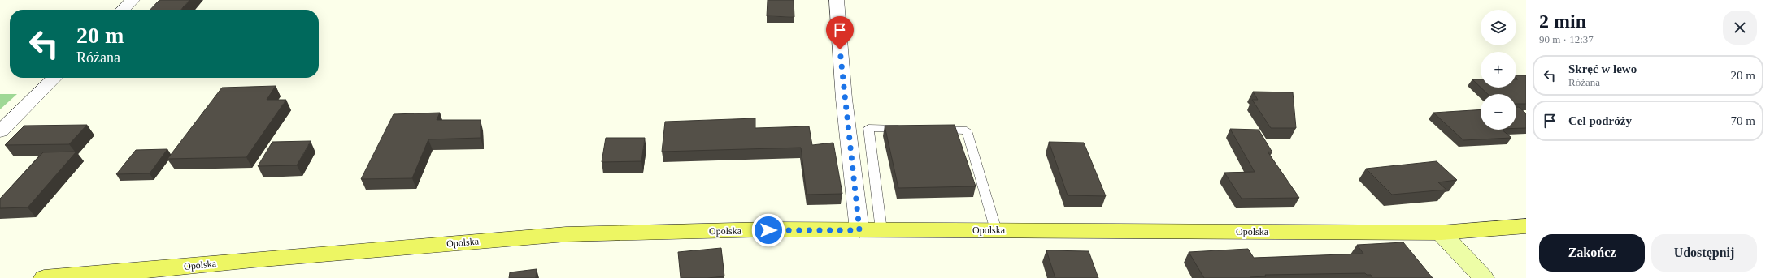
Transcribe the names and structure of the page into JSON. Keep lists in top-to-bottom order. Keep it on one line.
{"streets":{"main road":["Opolska"]},"page":{"heading":["2 min","90 m · 12:37"],"map_buttons":["+","−"],"turn":["20 m","Różana"],"list":[{"name":"Skręć w lewo","note":"Różana","value":"20 m"},{"name":"Cel podróży","value":"70 m"}],"buttons":["Zakończ","Udostępnij"]}}
